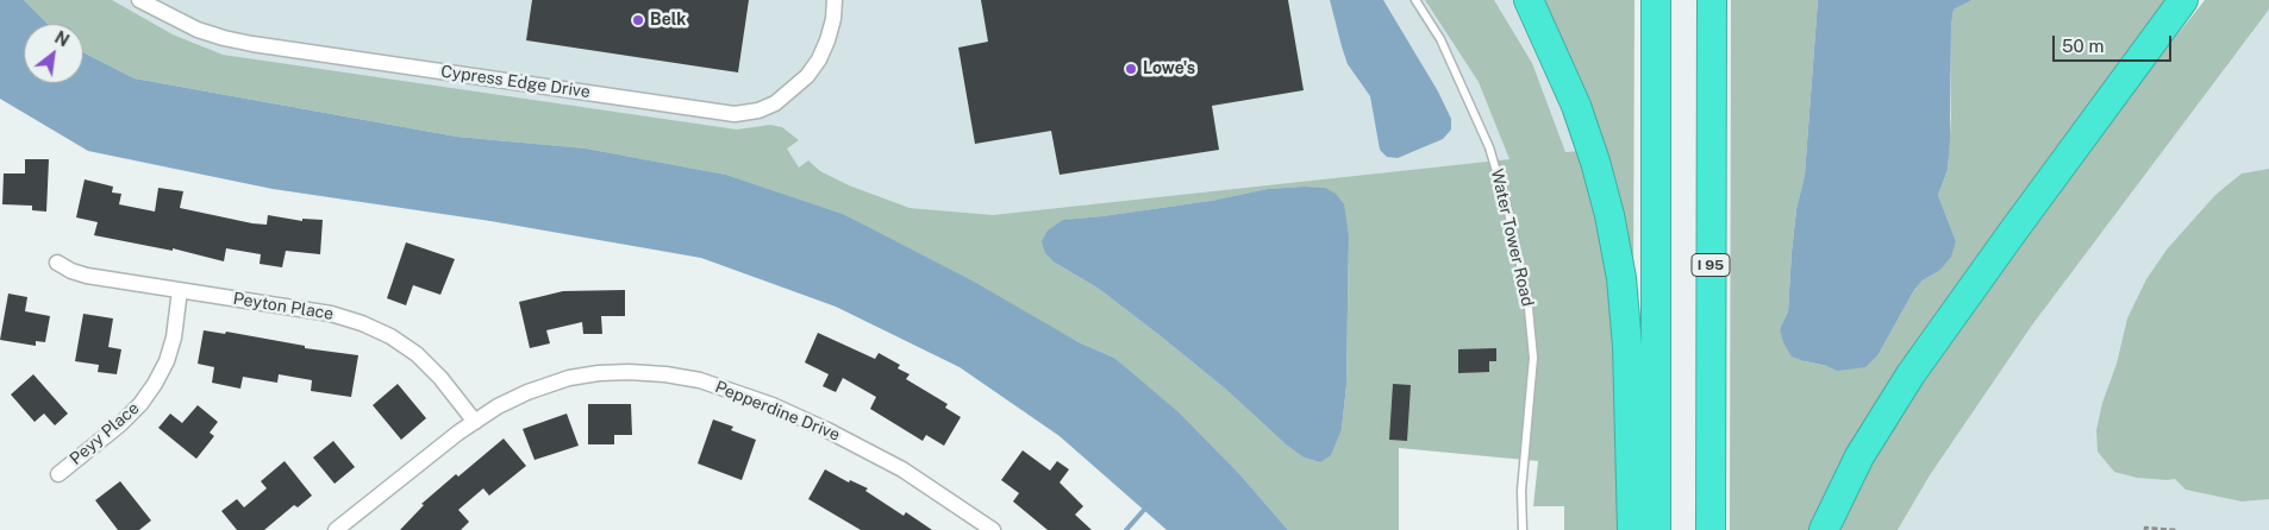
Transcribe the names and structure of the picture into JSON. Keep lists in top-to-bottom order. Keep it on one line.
{"streets":{"highway":["I 95"],"street":["Cypress Edge Drive","Peyton Place","Pepperdine Drive","Peyy Place"],"lane":["Water Tower Road"]},"crossings":[["Peyton Place","Pepperdine Drive"],["Peyton Place","Peyy Place"]],"places":["Belk","Lowe's"],"scale_bar":"50 m","north":"top right"}
